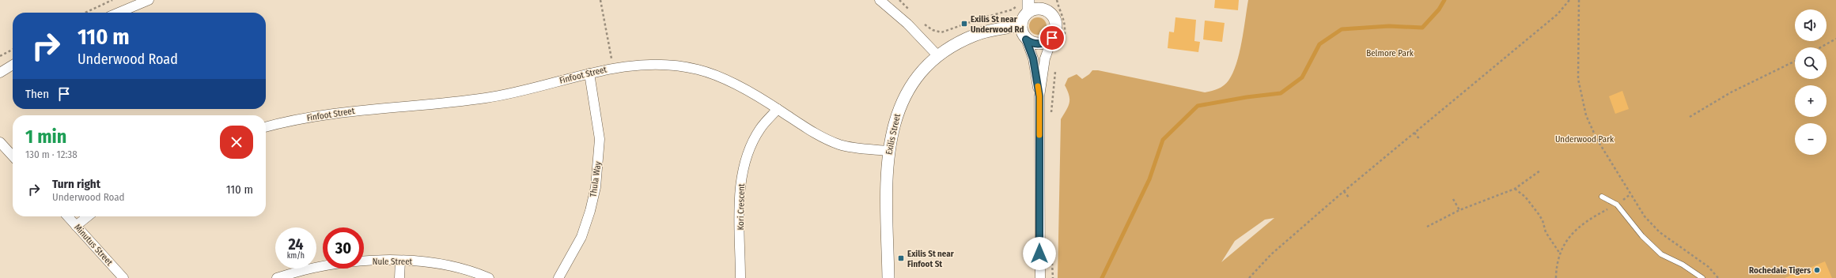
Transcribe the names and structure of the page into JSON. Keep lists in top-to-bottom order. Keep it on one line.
{"streets":{"street":["Finfoot Street","Exilis Street","Thula Way","Kori Crescent","Minutus Street","Nule Street"]},"crossings":[["Finfoot Street","Exilis Street"],["Finfoot Street","Thula Way"],["Finfoot Street","Kori Crescent"]],"parks":["Belmore Park","Underwood Park"],"places":{"transit":["Exilis St near Underwood Rd","Exilis St near Finfoot St"],"other":["Rochedale Tigers"]},"page":{"map_buttons":["+","−"],"turn":["110 m","Underwood Road"],"then":"Then","heading":["1 min","130 m · 12:38"],"list":[{"name":"Turn right","note":"Underwood Road","value":"110 m"}],"speed":"24 km/h","limit":"30"}}
